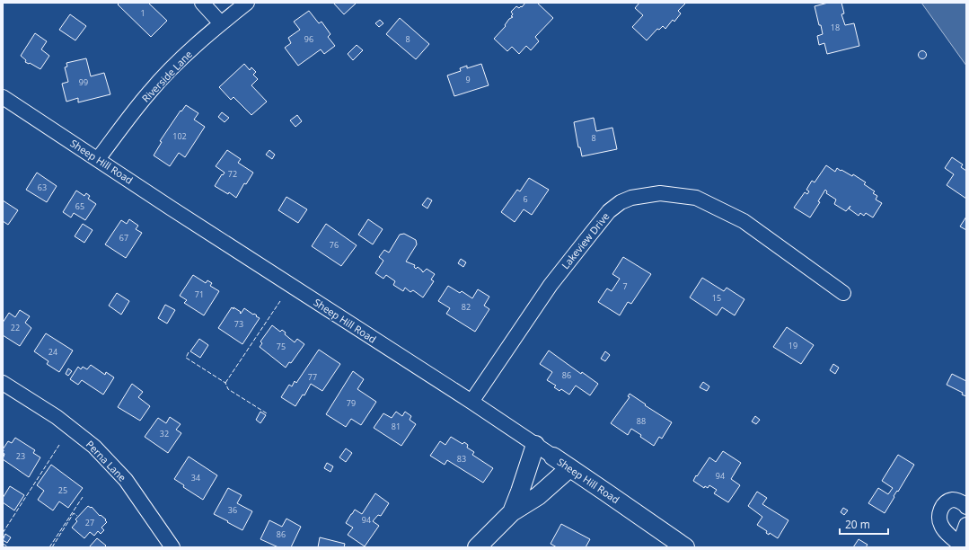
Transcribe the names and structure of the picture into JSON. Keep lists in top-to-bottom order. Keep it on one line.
{"streets":{"street":["Riverside Lane","Sheep Hill Road","Lakeview Drive","Perna Lane"]},"crossings":[["Riverside Lane","Sheep Hill Road"],["Sheep Hill Road","Lakeview Drive"]],"house_numbers":["1","18","96","8","9","99","102","8","72","63","6","65","67","76","7","71","15","82","73","22","19","75","24","86","77","79","88","81","32","23","83","94","34","25","36","94","27","86"],"scale_bar":"20 m"}
